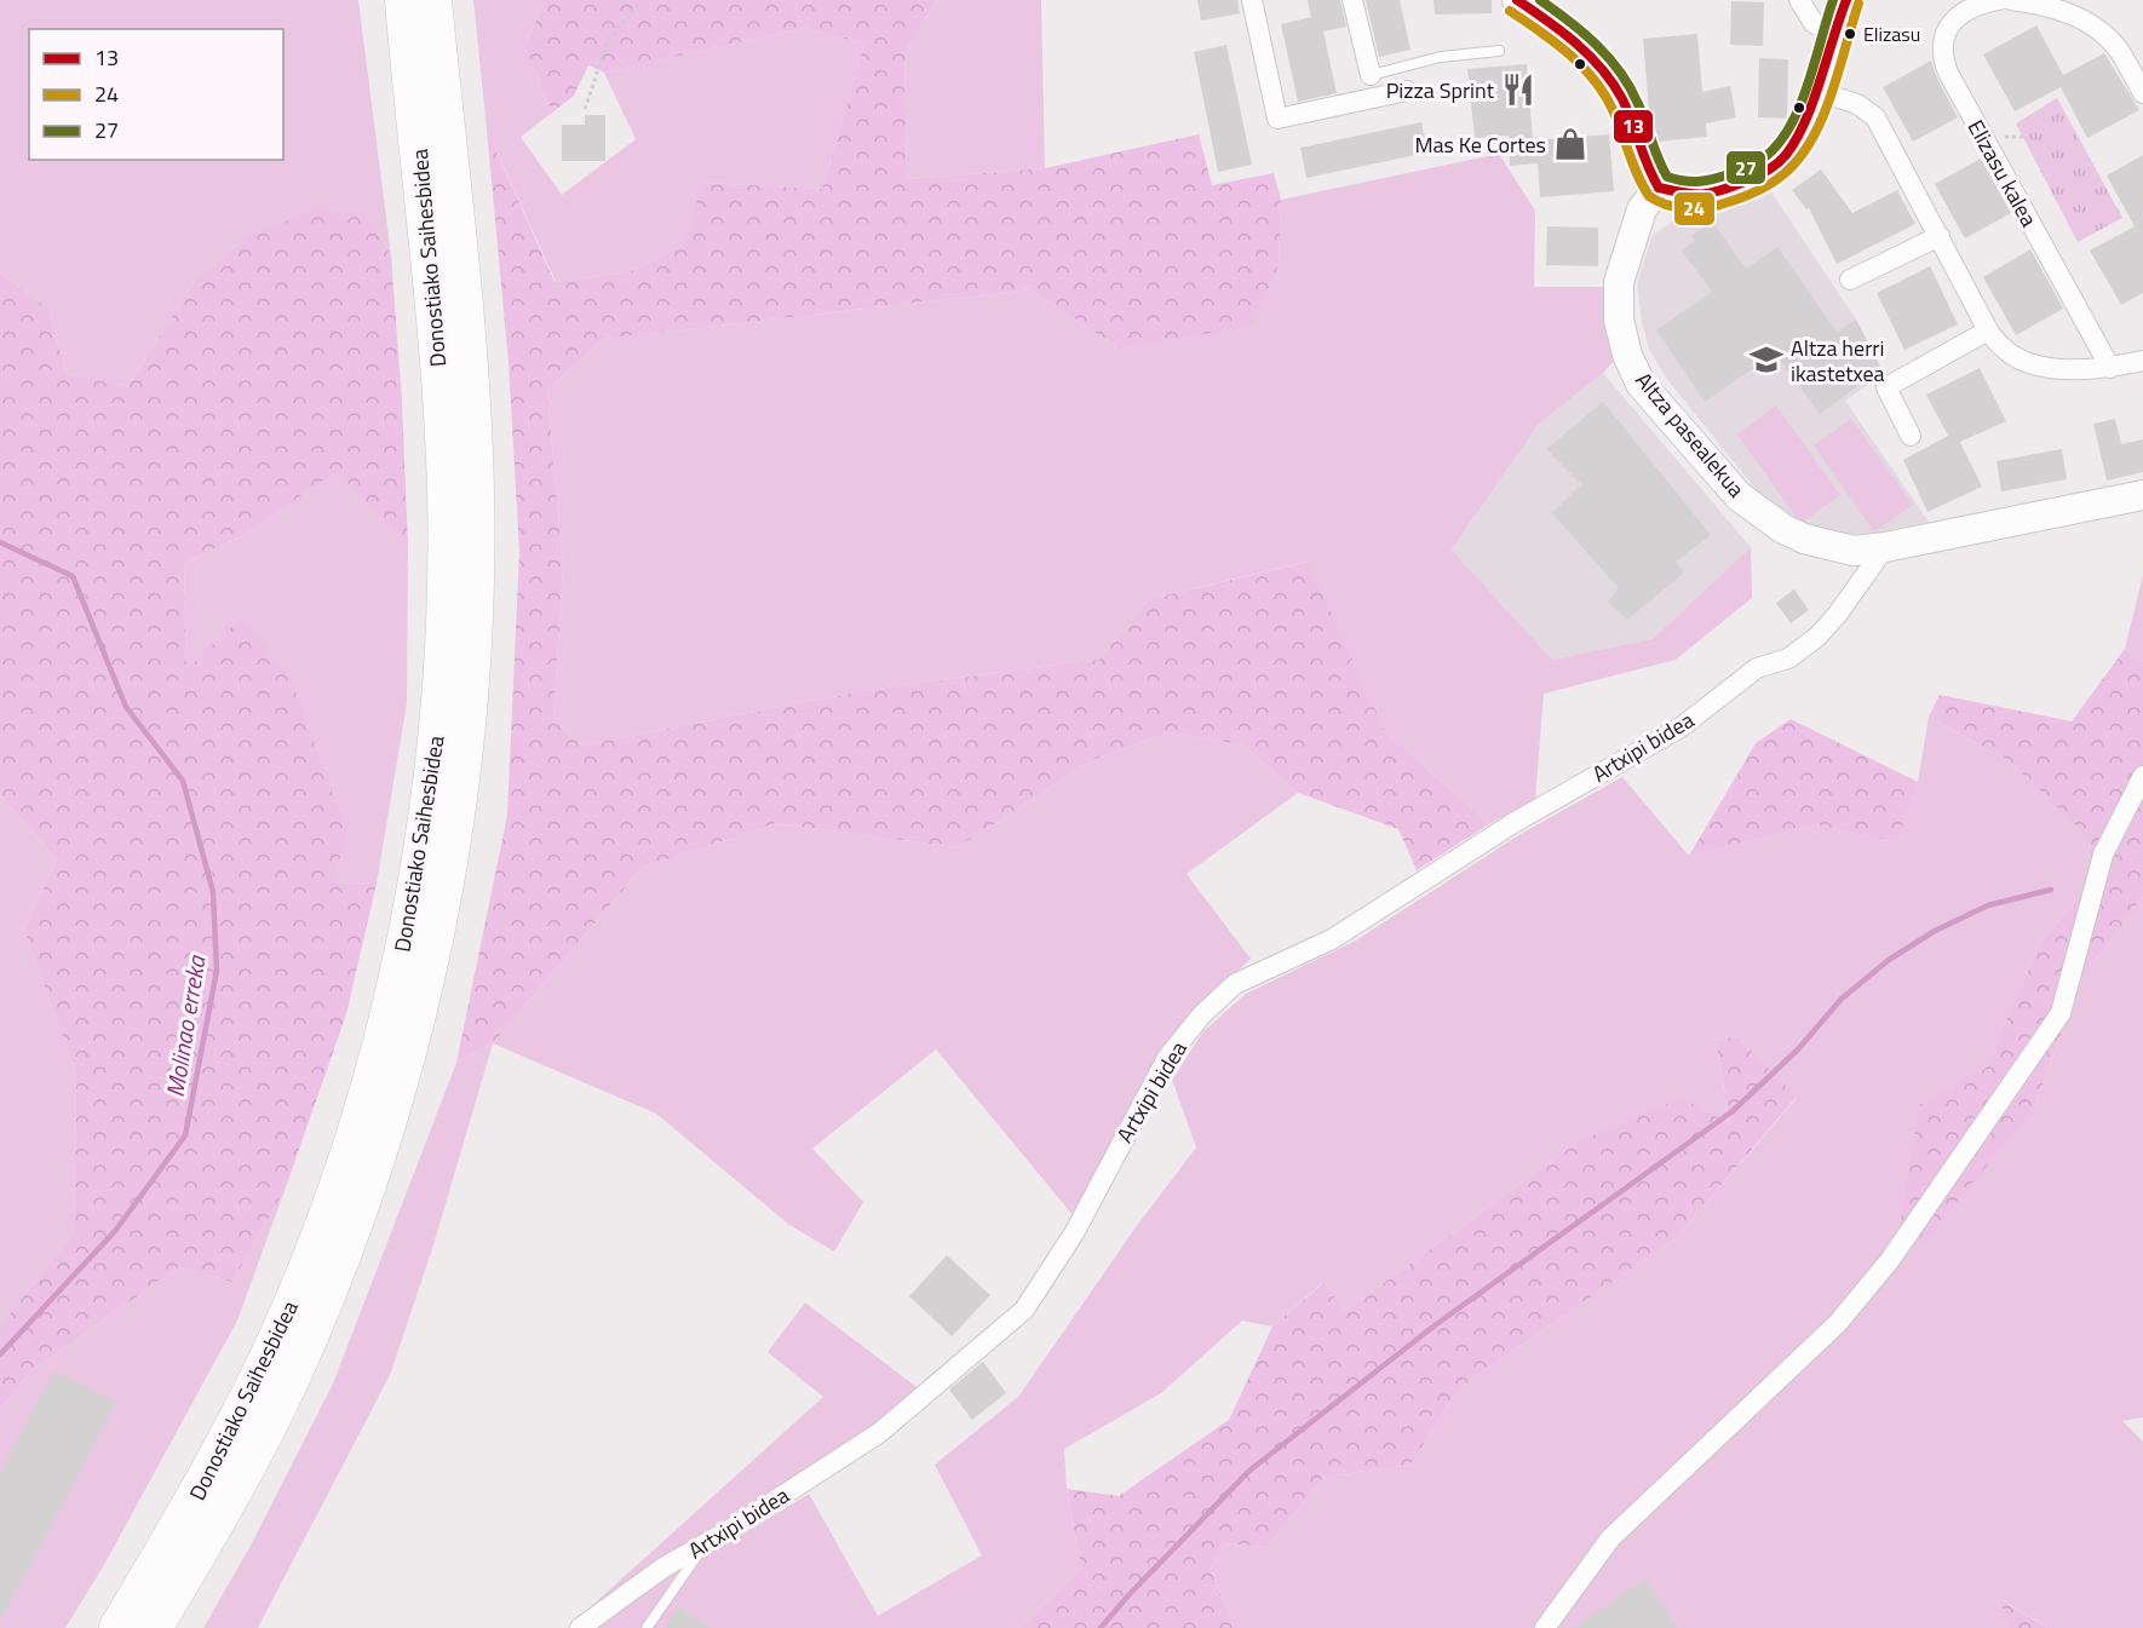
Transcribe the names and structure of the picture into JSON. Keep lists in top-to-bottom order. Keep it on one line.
{"streets":{"highway":["Donostiako Saihesbidea"],"street":["Elizasu kalea","Altza pasealekua","Artxipi bidea"]},"crossings":[["Altza pasealekua","Artxipi bidea"]],"water":["Molinao erreka"],"places":{"other":["Elizasu"],"restaurant":["Pizza Sprint"],"shop":["Mas Ke Cortes"],"school or university":["Altza herri ikastetxea"]},"lines":["transit line 13","transit line 27","transit line 24"],"legend":["13","24","27"]}
